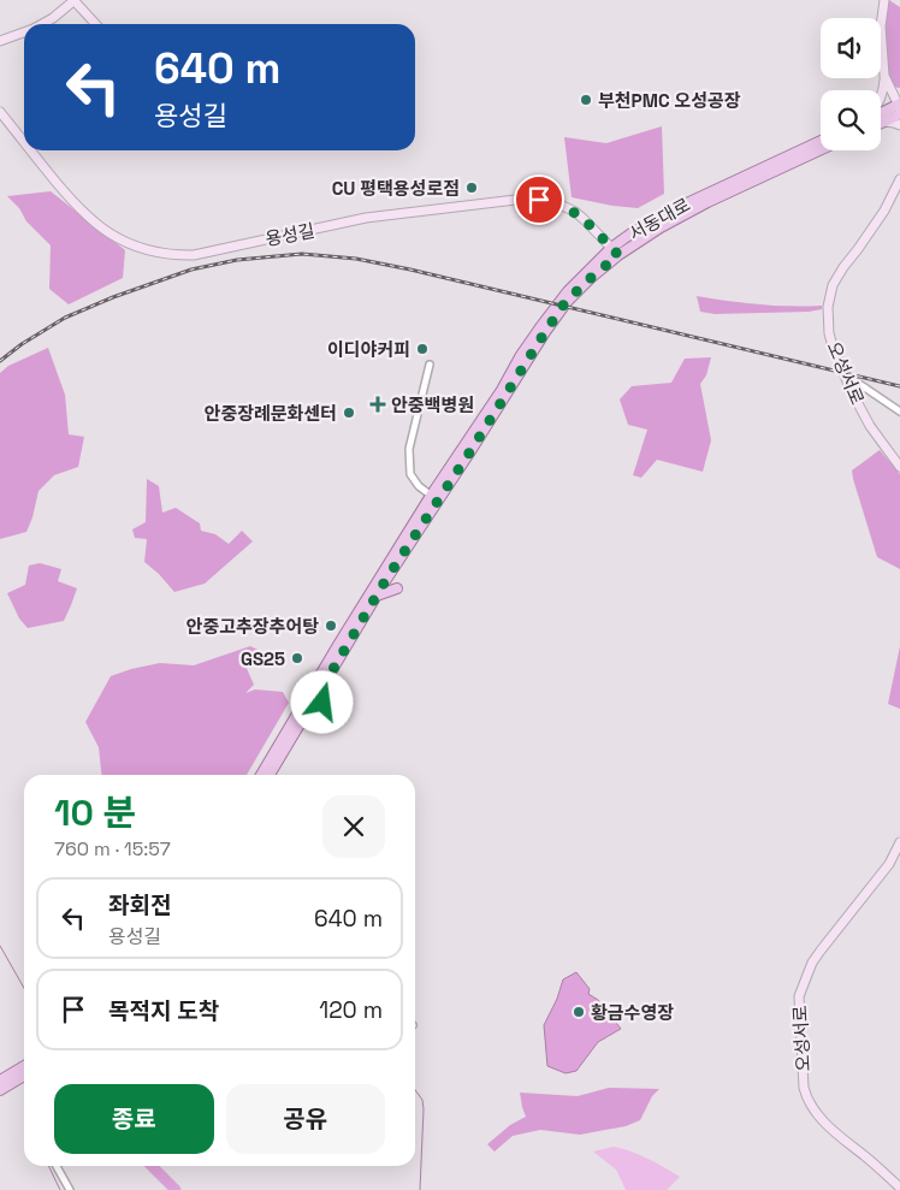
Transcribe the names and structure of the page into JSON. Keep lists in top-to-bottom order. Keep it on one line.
{"streets":{"main road":["서동대로"],"street":["용성길","오성서로"]},"crossings":[["서동대로","용성길"]],"places":{"other":["부천PMC 오성공장","CU 평택용성로점","이디야커피","안중장례문화센터","안중고추장추어탕","GS25","황금수영장"],"health":["안중백병원"]},"page":{"turn":["640 m","용성길"],"heading":["10 분","760 m · 15:57"],"list":[{"name":"좌회전","note":"용성길","value":"640 m"},{"name":"목적지 도착","value":"120 m"}],"buttons":["종료","공유"]}}
